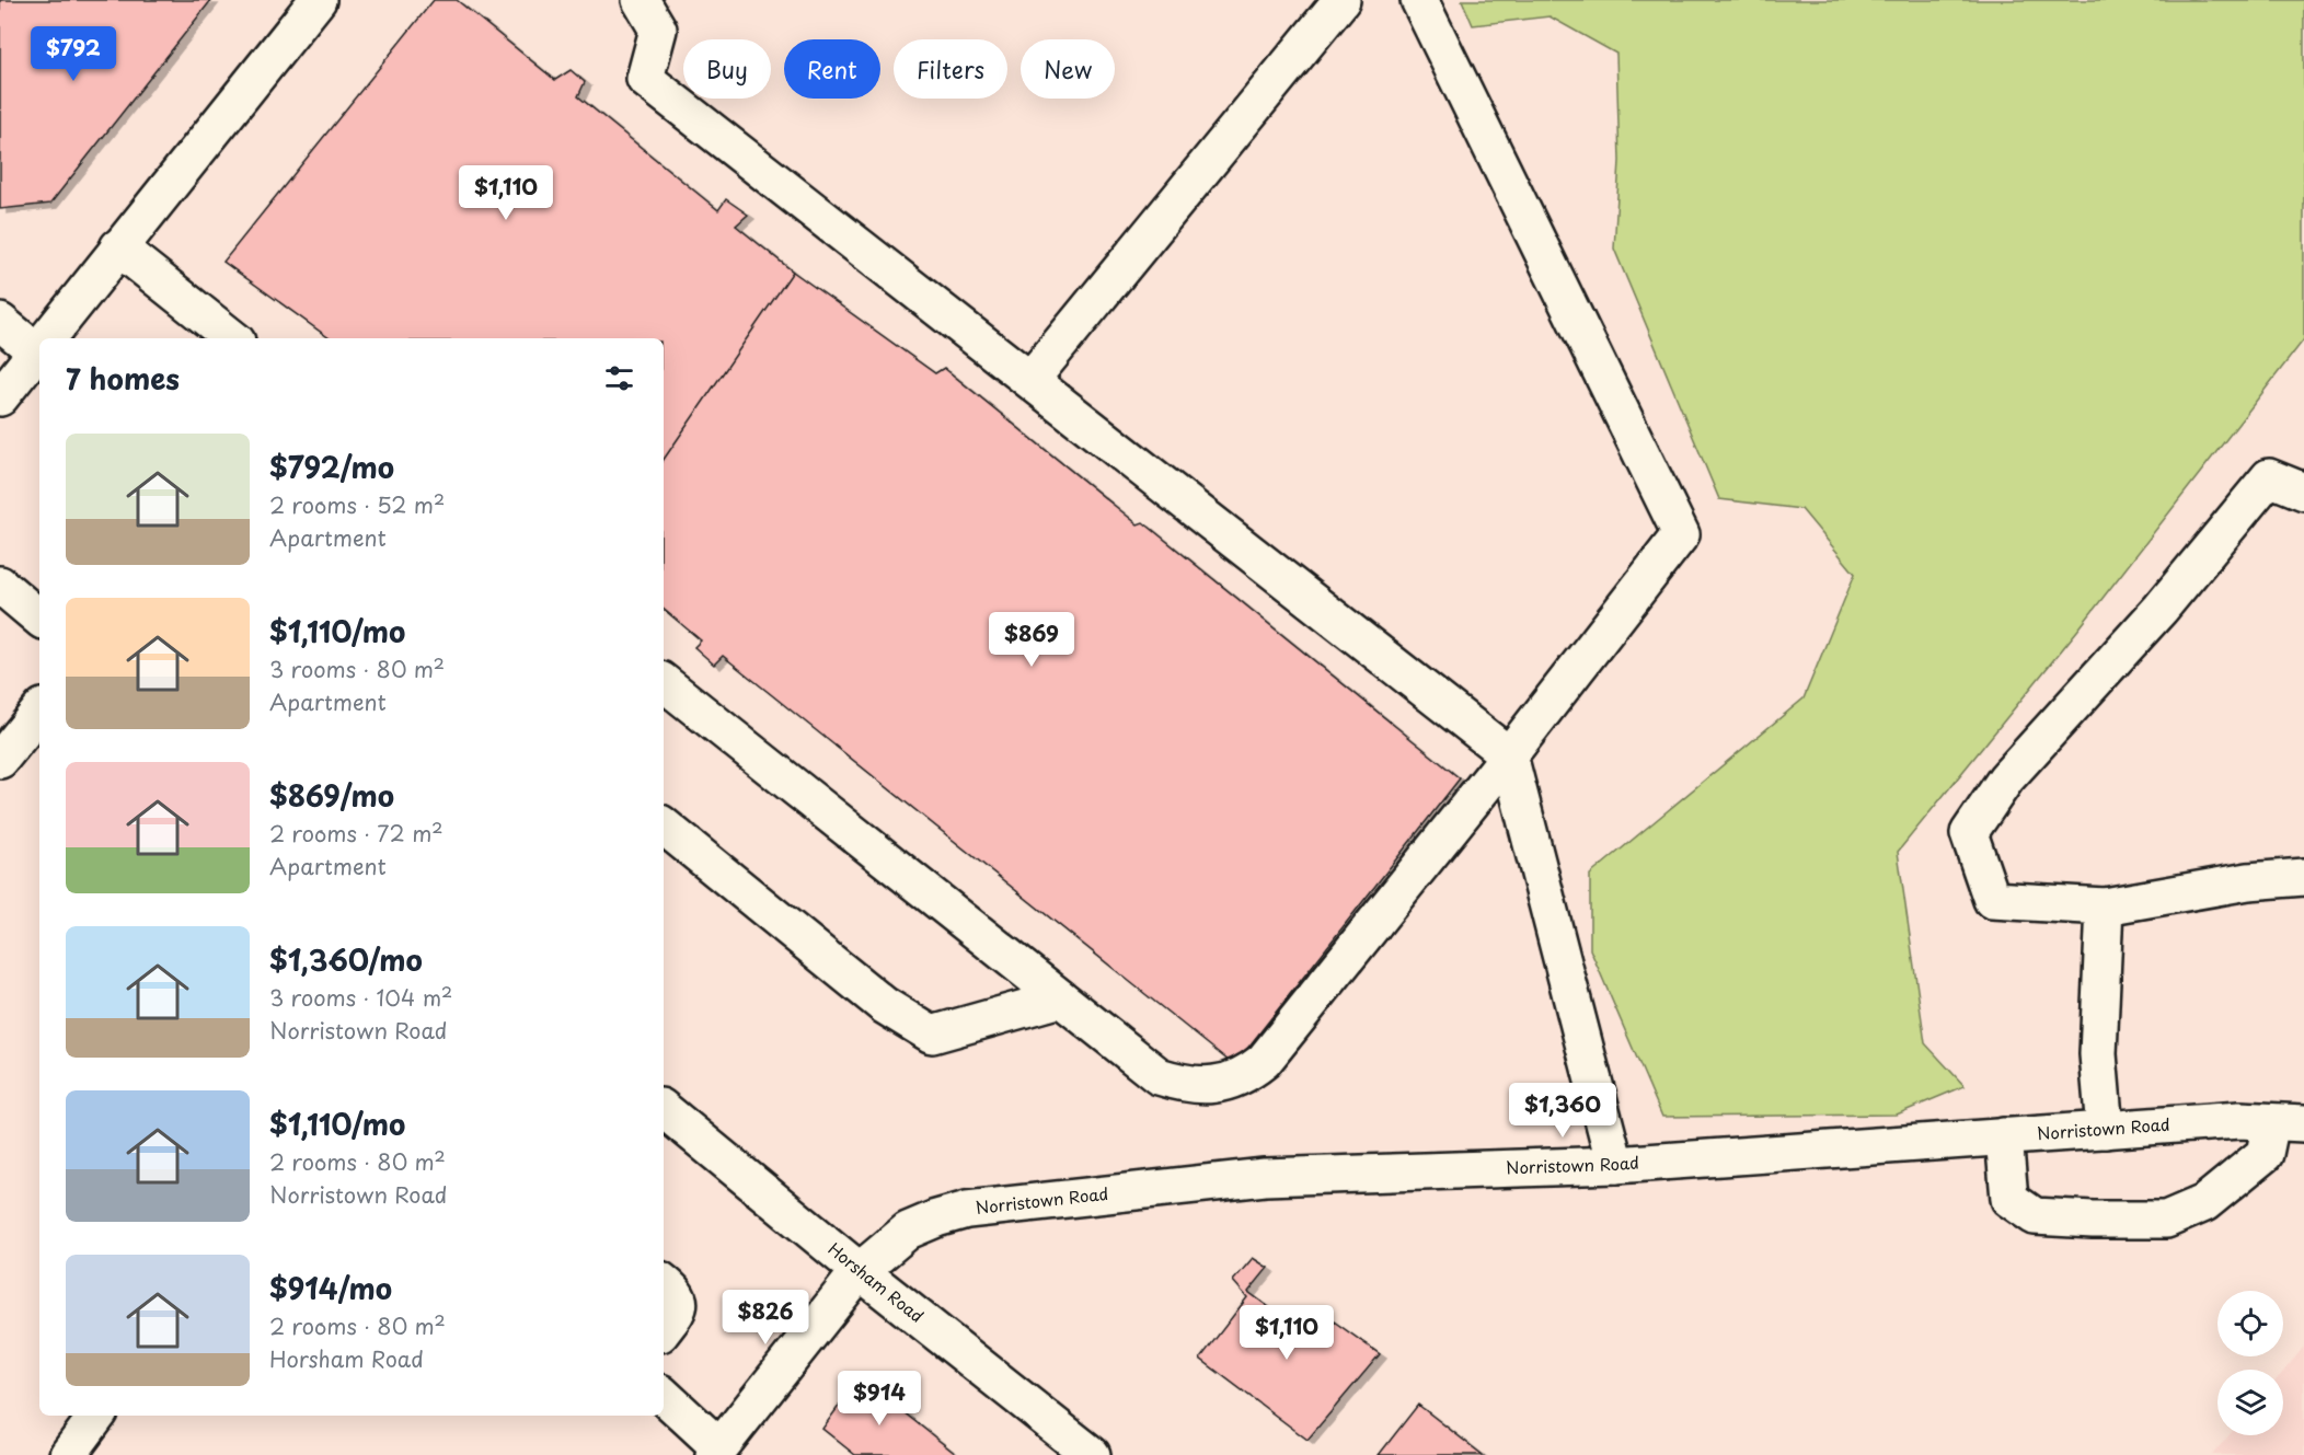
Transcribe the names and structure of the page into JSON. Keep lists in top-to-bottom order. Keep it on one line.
{"streets":{"street":["Norristown Road","Horsham Road"]},"crossings":[["Norristown Road","Horsham Road"]],"page":{"price":["$792","$1,110","$869","$1,360","$826","$1,110","$914"],"chip":["Buy","Rent","Filters","New"],"heading":"7 homes","list":[{"name":"$792/mo","note":"2 rooms · 52 m² · Apartment"},{"name":"$1,110/mo","note":"3 rooms · 80 m² · Apartment"},{"name":"$869/mo","note":"2 rooms · 72 m² · Apartment"},{"name":"$1,360/mo","note":"3 rooms · 104 m² · Norristown Road"},{"name":"$1,110/mo","note":"2 rooms · 80 m² · Norristown Road"},{"name":"$914/mo","note":"2 rooms · 80 m² · Horsham Road"}]}}
